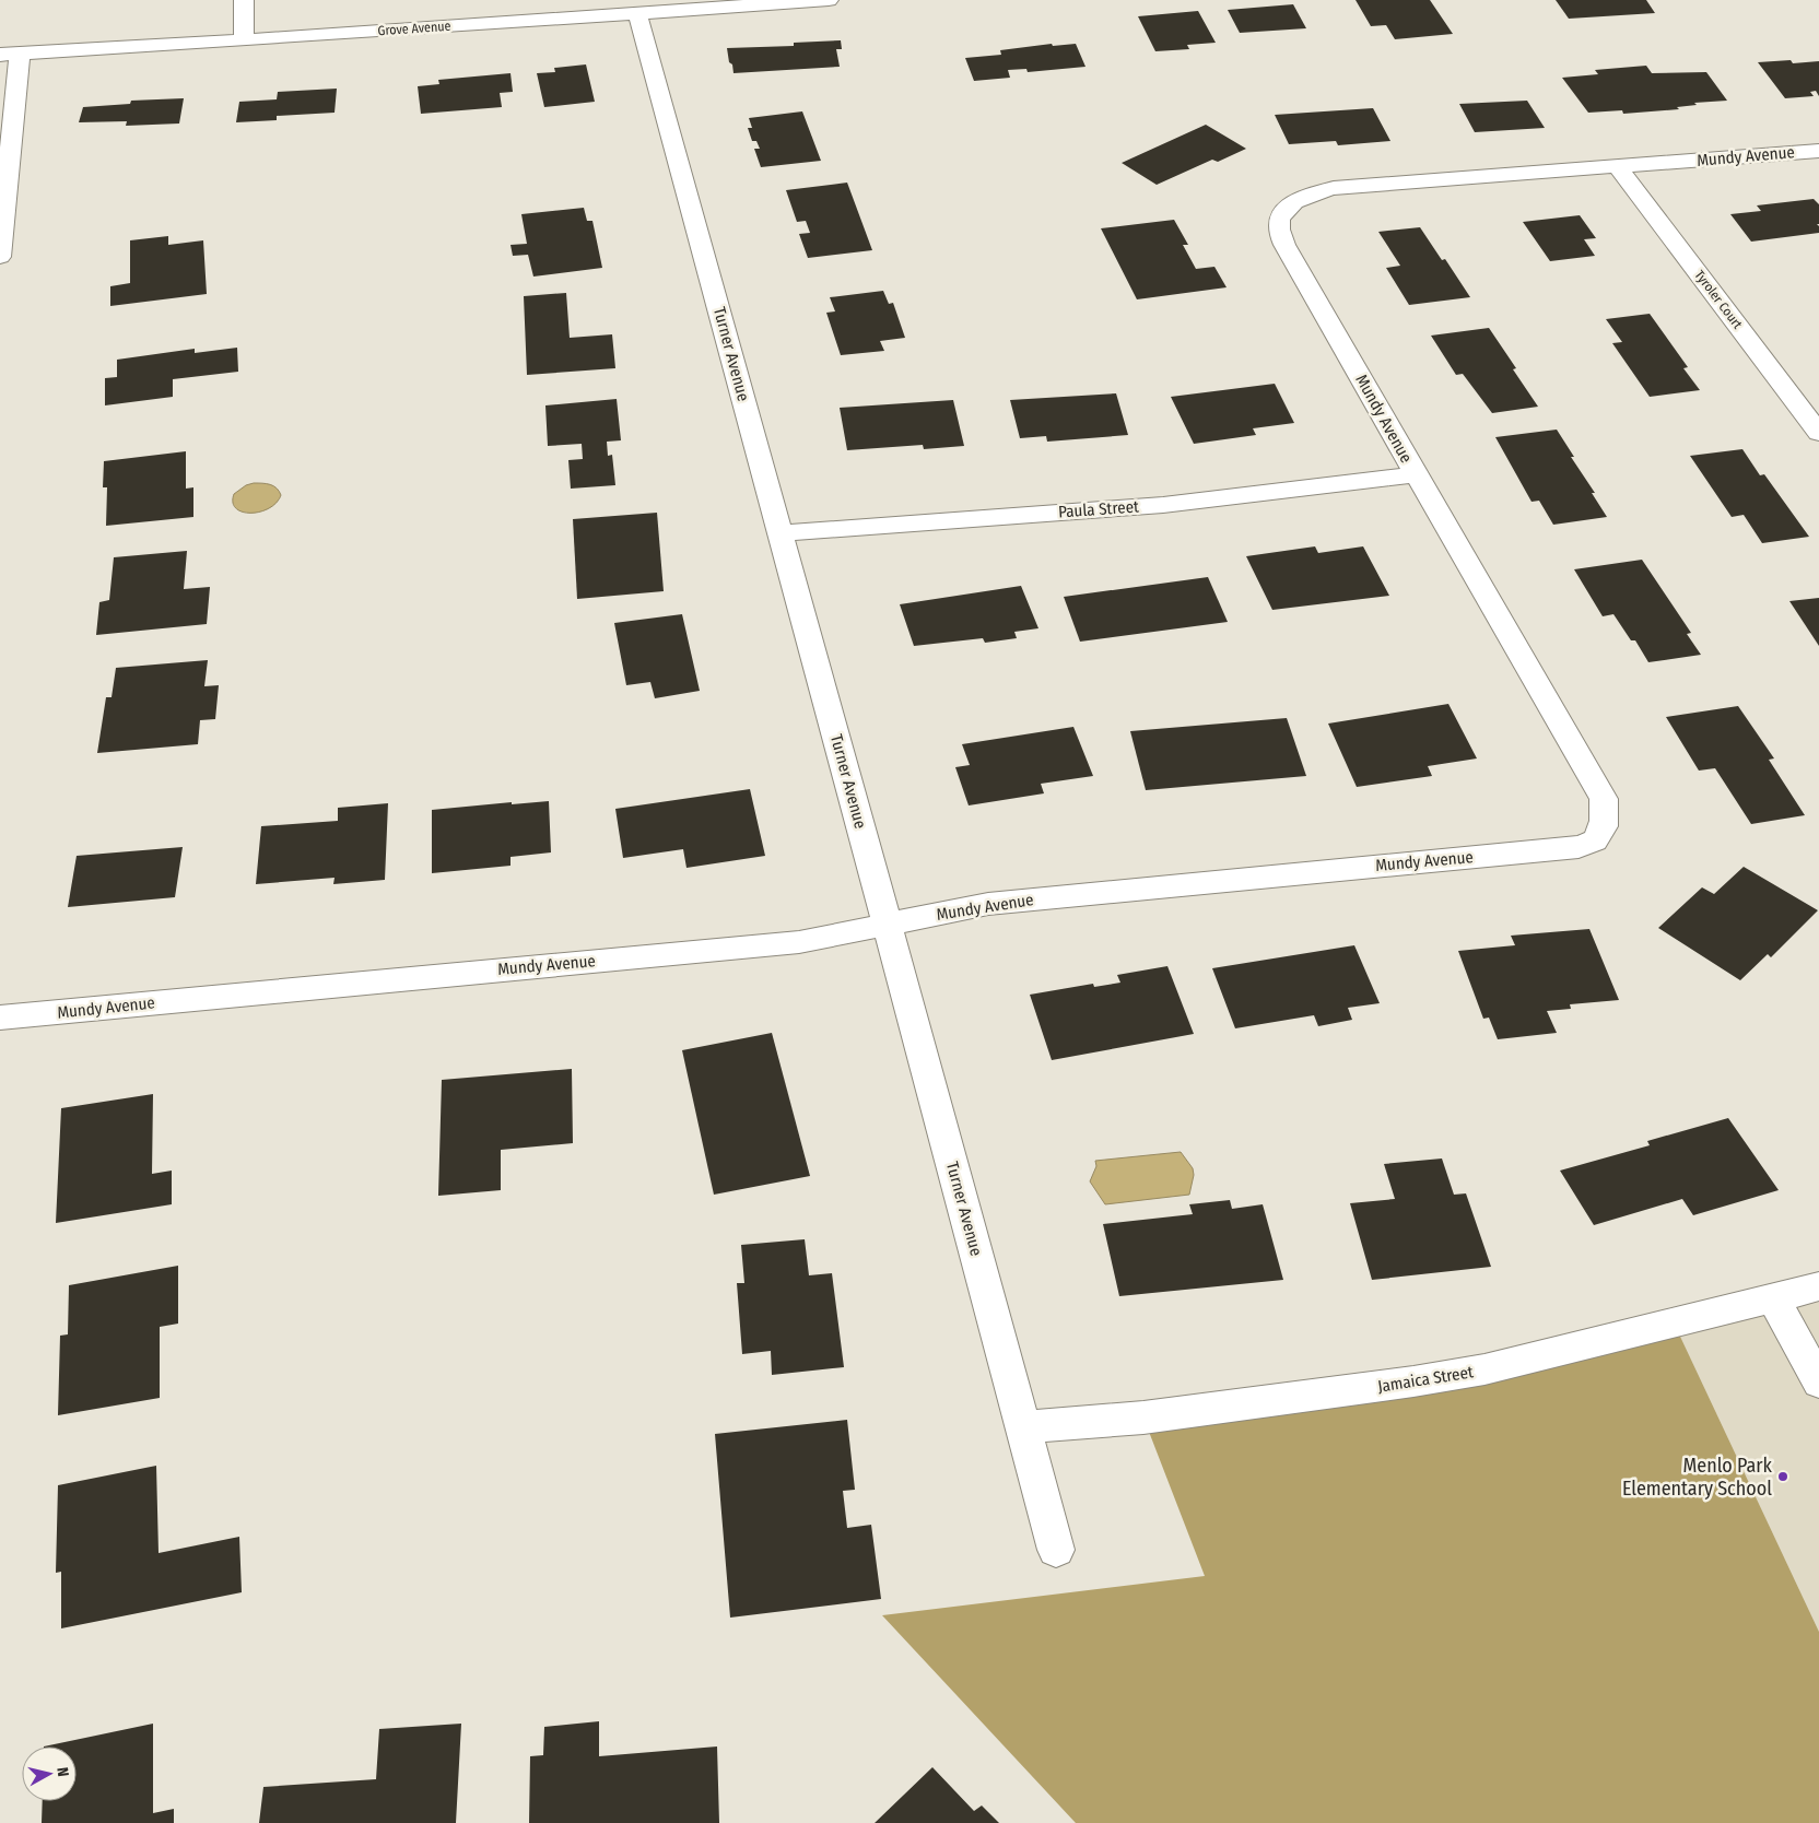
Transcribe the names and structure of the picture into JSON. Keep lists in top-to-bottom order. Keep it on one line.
{"streets":{"street":["Grove Avenue","Mundy Avenue","Tyroler Court","Turner Avenue","Paula Street","Jamaica Street"]},"crossings":[["Grove Avenue","Turner Avenue"],["Mundy Avenue","Tyroler Court"],["Mundy Avenue","Turner Avenue"],["Mundy Avenue","Paula Street"],["Turner Avenue","Paula Street"],["Turner Avenue","Jamaica Street"]],"places":["Menlo Park Elementary School"],"north":"right"}
